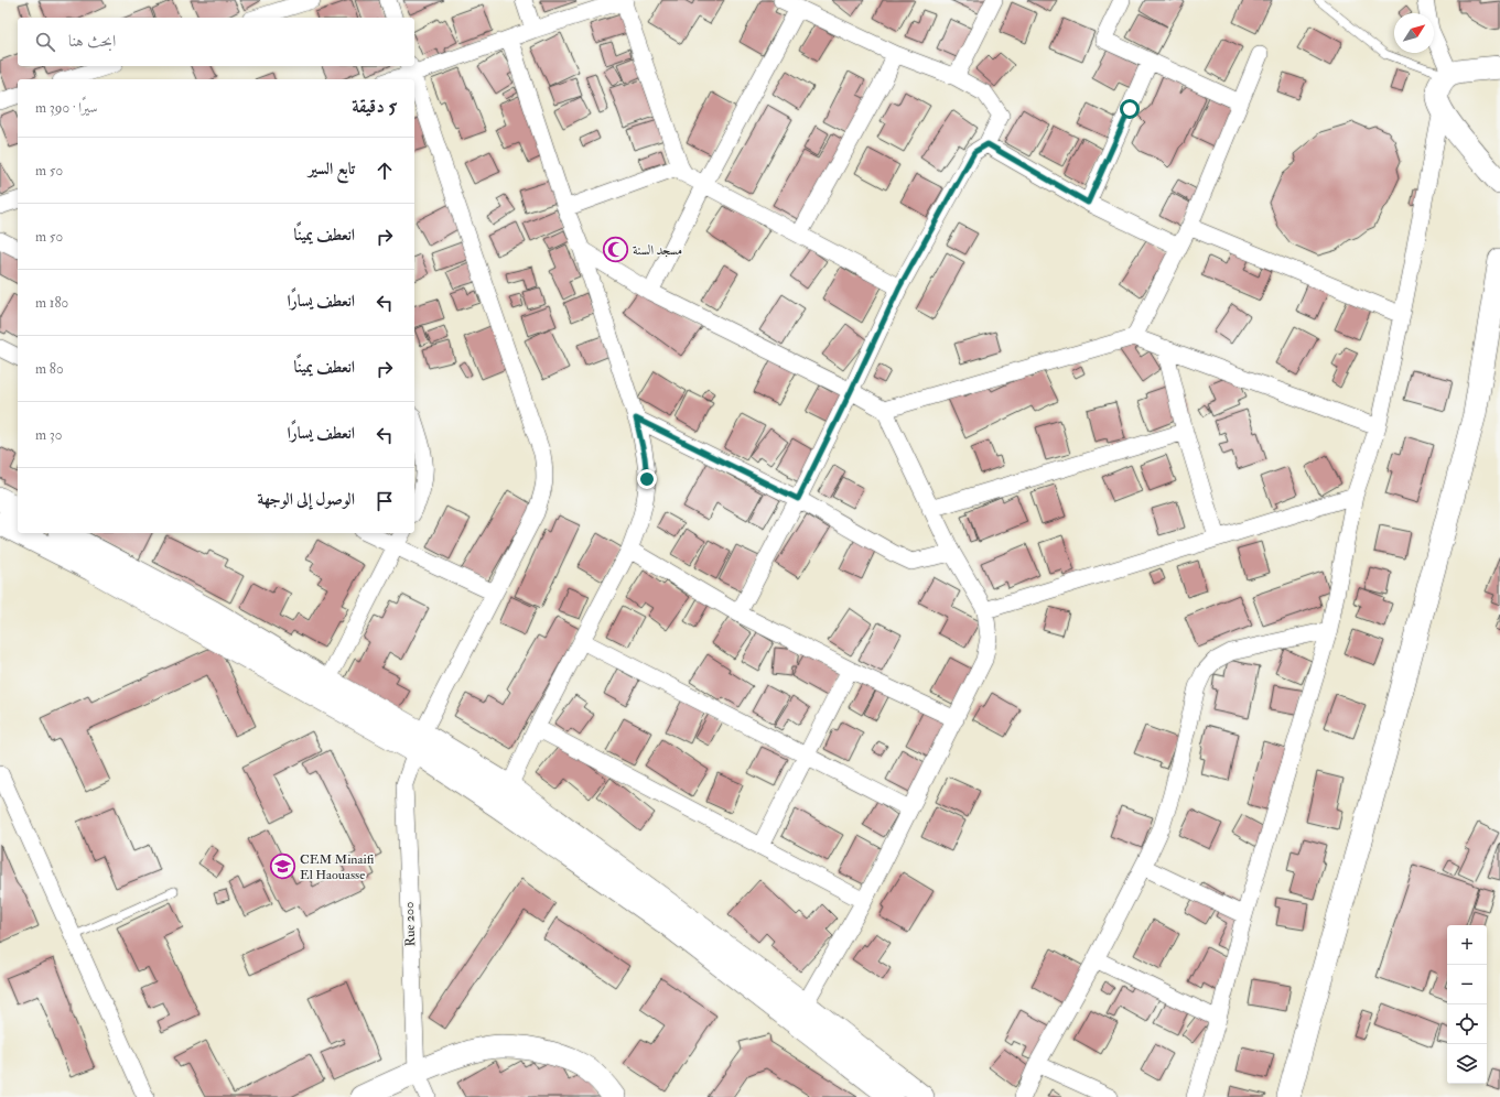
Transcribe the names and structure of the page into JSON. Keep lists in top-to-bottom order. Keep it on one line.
{"streets":{"street":["Rue 200"]},"places":{"mosque":["مسجد السنة"],"school or university":["CEM Minaifi El Haouasse"]},"north":"top right","page":{"search":"ابحث هنا","heading":["5 دقيقة","سيرًا · 390 m"],"list":[["تابع السير","50 m"],["انعطف يمينًا","50 m"],["انعطف يسارًا","180 m"],["انعطف يمينًا","80 m"],["انعطف يسارًا","30 m"],"الوصول إلى الوجهة"],"map_buttons":["+","−"]}}
